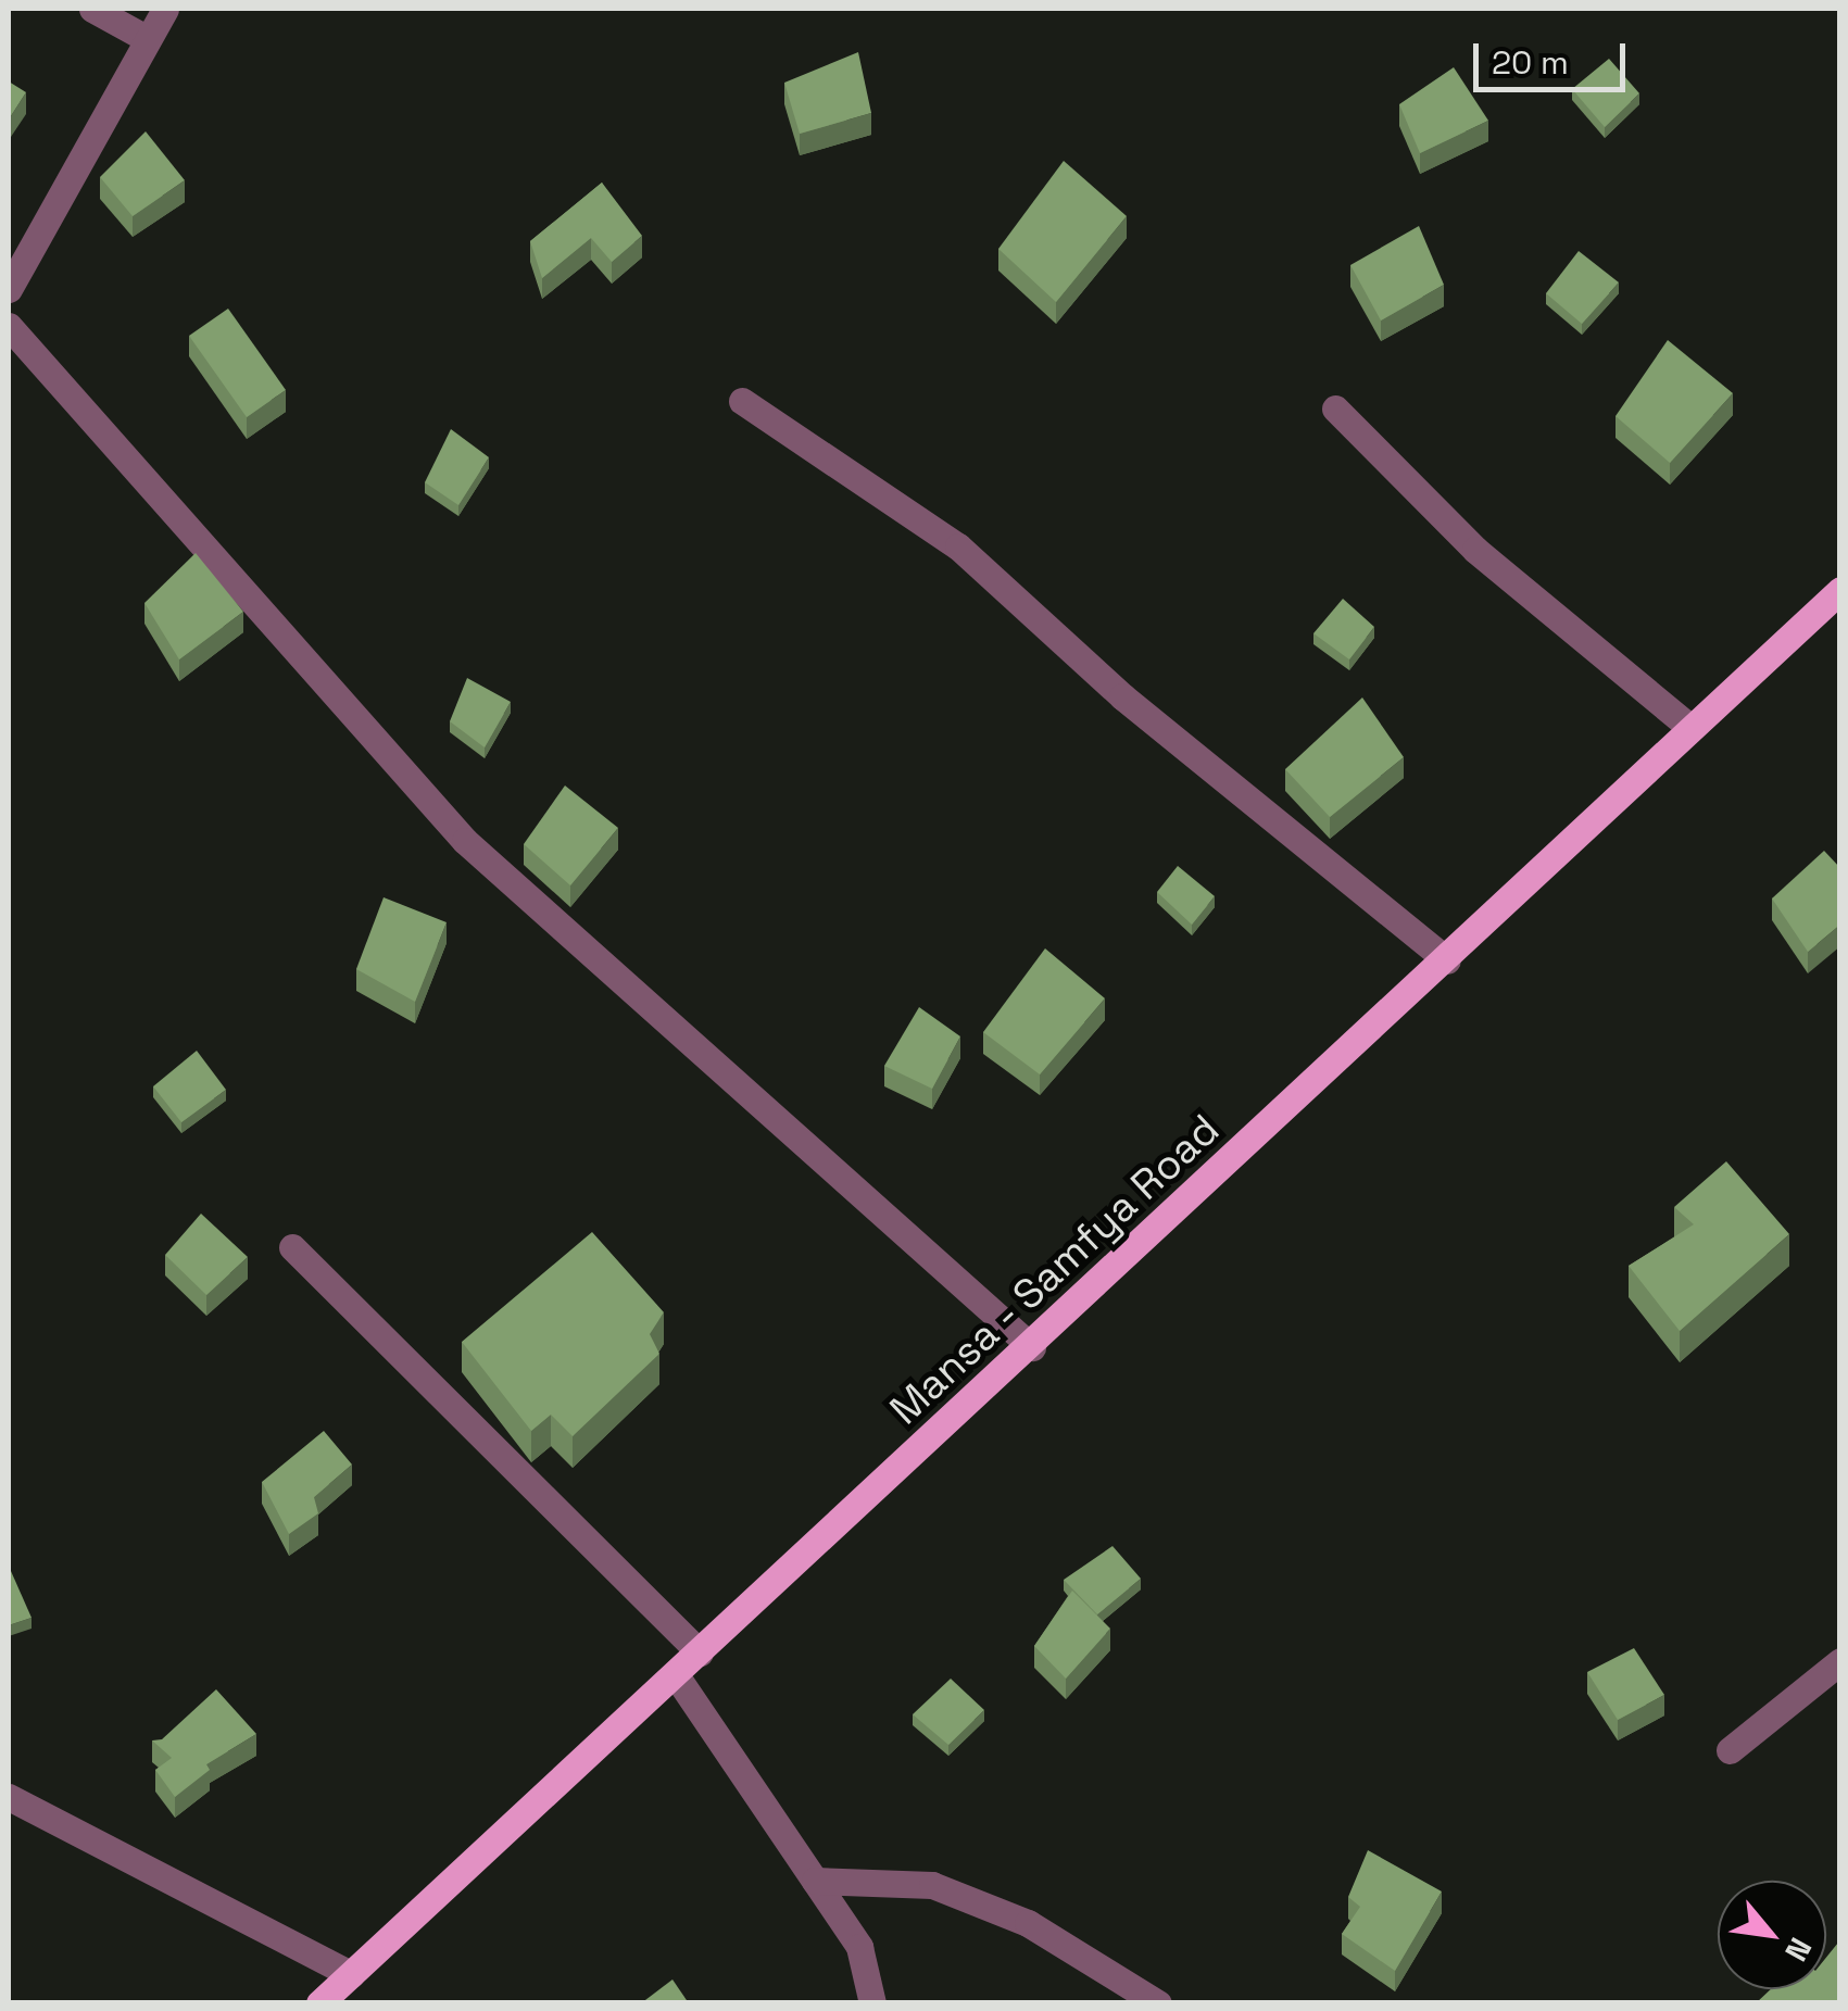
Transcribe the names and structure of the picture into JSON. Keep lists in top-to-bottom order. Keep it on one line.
{"streets":{"main road":["Mansa - Samfya Road"]},"scale_bar":"20 m","north":"bottom right"}
